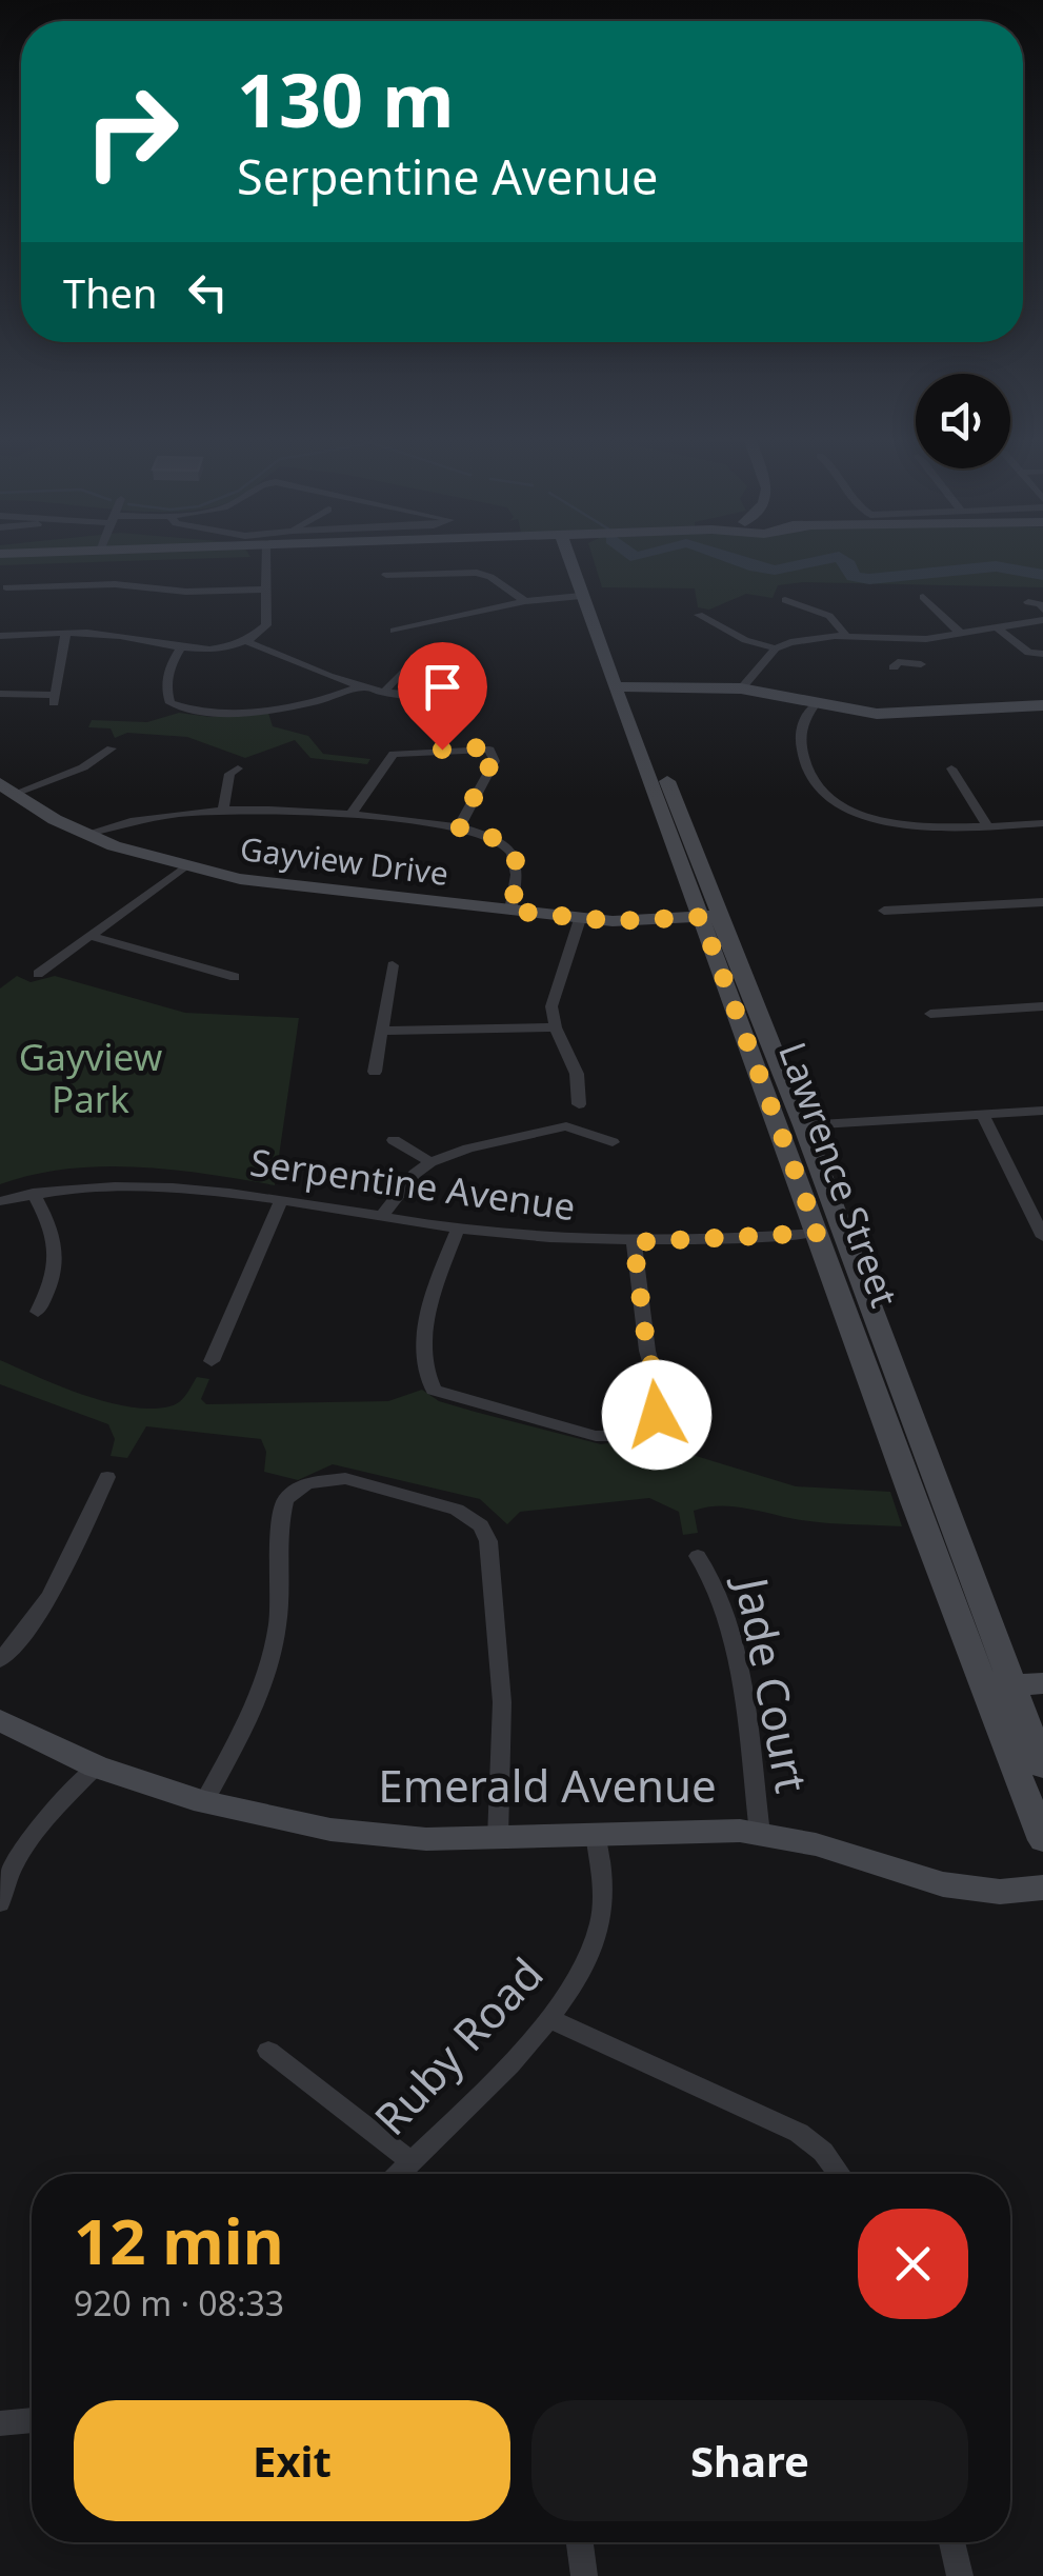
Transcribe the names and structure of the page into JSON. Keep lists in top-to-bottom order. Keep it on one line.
{"streets":{"main road":["Gayview Drive","Lawrence Street","Emerald Avenue"],"street":["Serpentine Avenue","Jade Court","Ruby Road"]},"crossings":[["Gayview Drive","Lawrence Street"],["Lawrence Street","Serpentine Avenue"],["Jade Court","Emerald Avenue"],["Emerald Avenue","Ruby Road"]],"parks":["Gayview Park"],"page":{"turn":["130 m","Serpentine Avenue"],"then":"Then","heading":["12 min","920 m · 08:33"],"buttons":["Exit","Share"]}}
